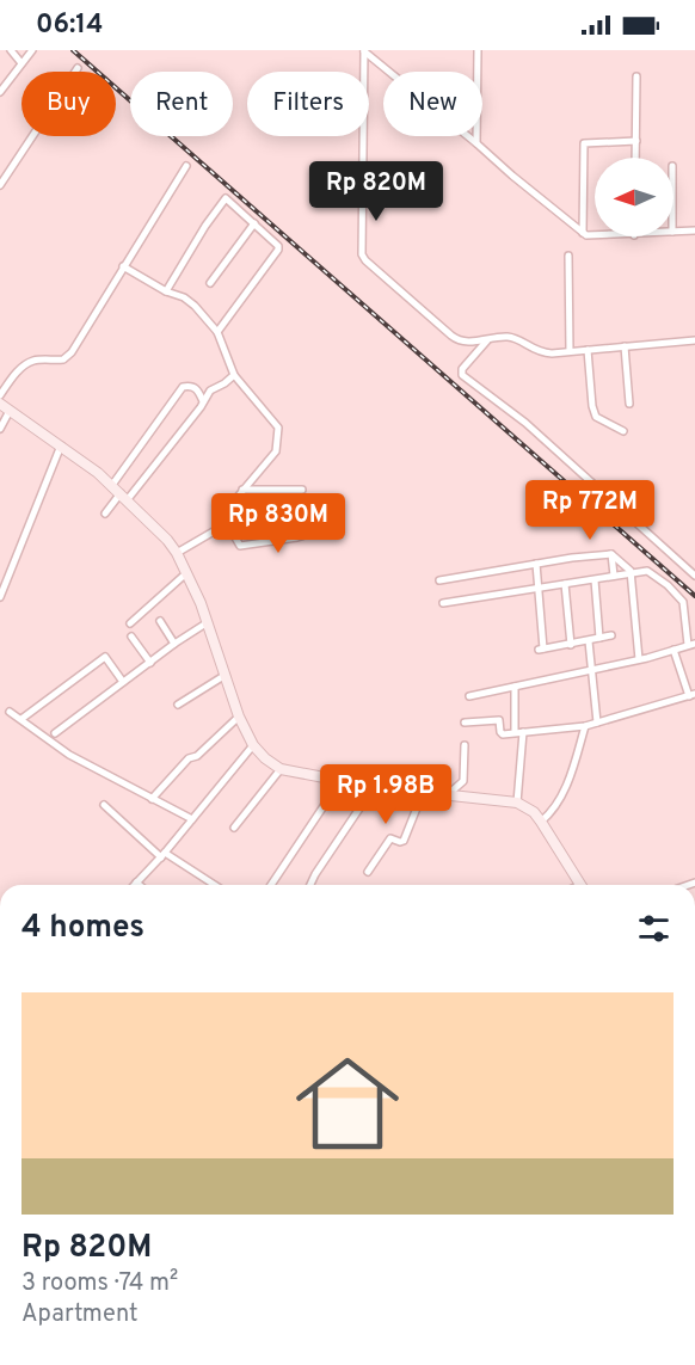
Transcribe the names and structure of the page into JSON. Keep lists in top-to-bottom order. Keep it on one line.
{"north":"left","page":{"status":"06:14","chip":["Buy","Rent","Filters","New"],"price":["Rp 820M","Rp 772M","Rp 830M","Rp 1.98B"],"heading":"4 homes","list":[{"name":"Rp 820M","note":"3 rooms · 74 m² · Apartment"}]}}
